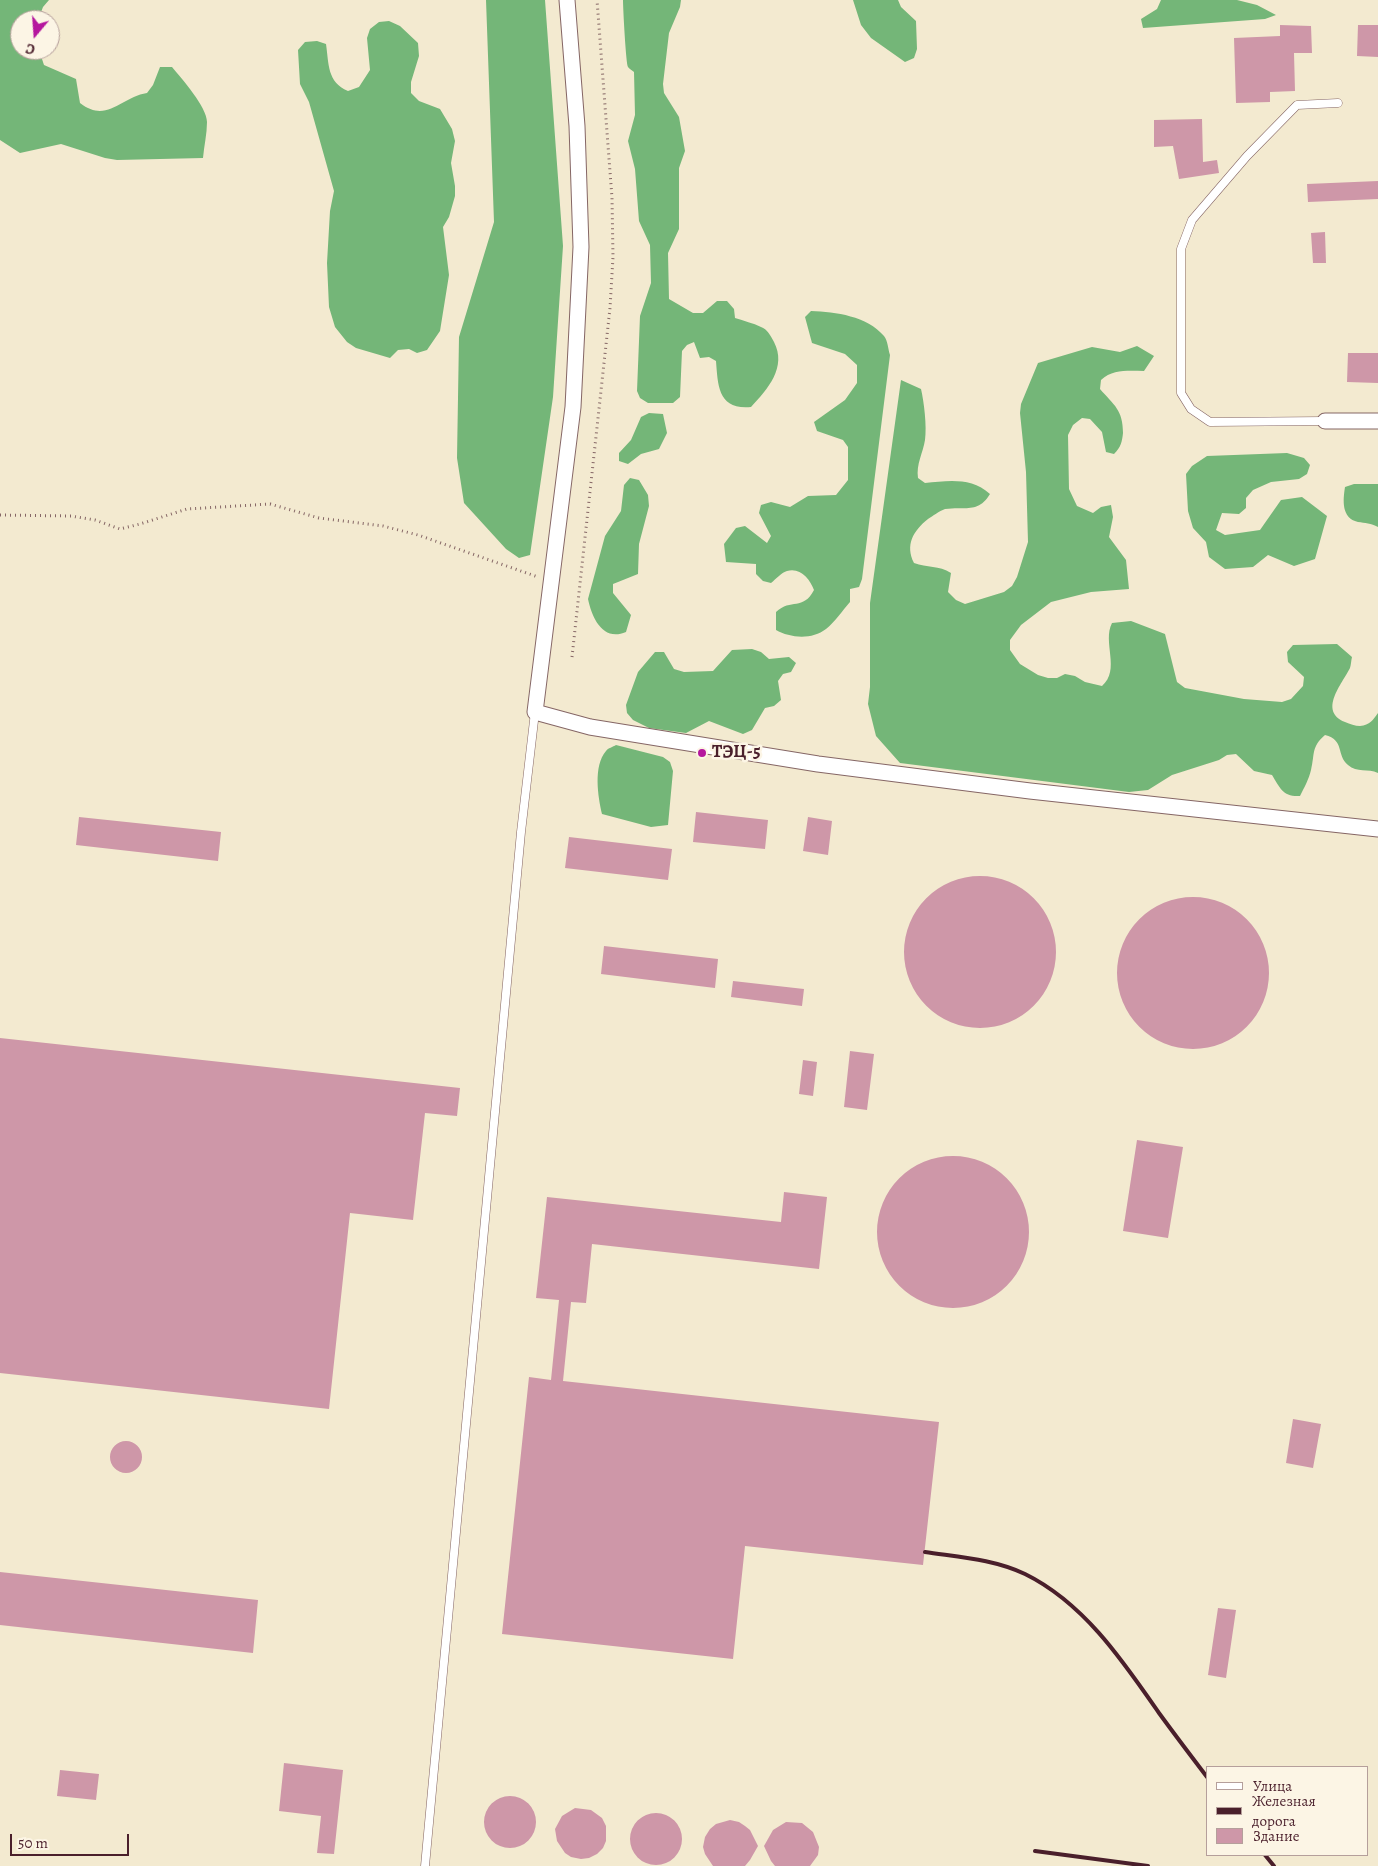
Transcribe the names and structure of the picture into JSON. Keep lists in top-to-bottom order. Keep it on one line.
{"places":["ТЭЦ-5"],"legend":["Улица","Железная дорога","Здание"],"scale_bar":"50 m","north":"bottom"}
